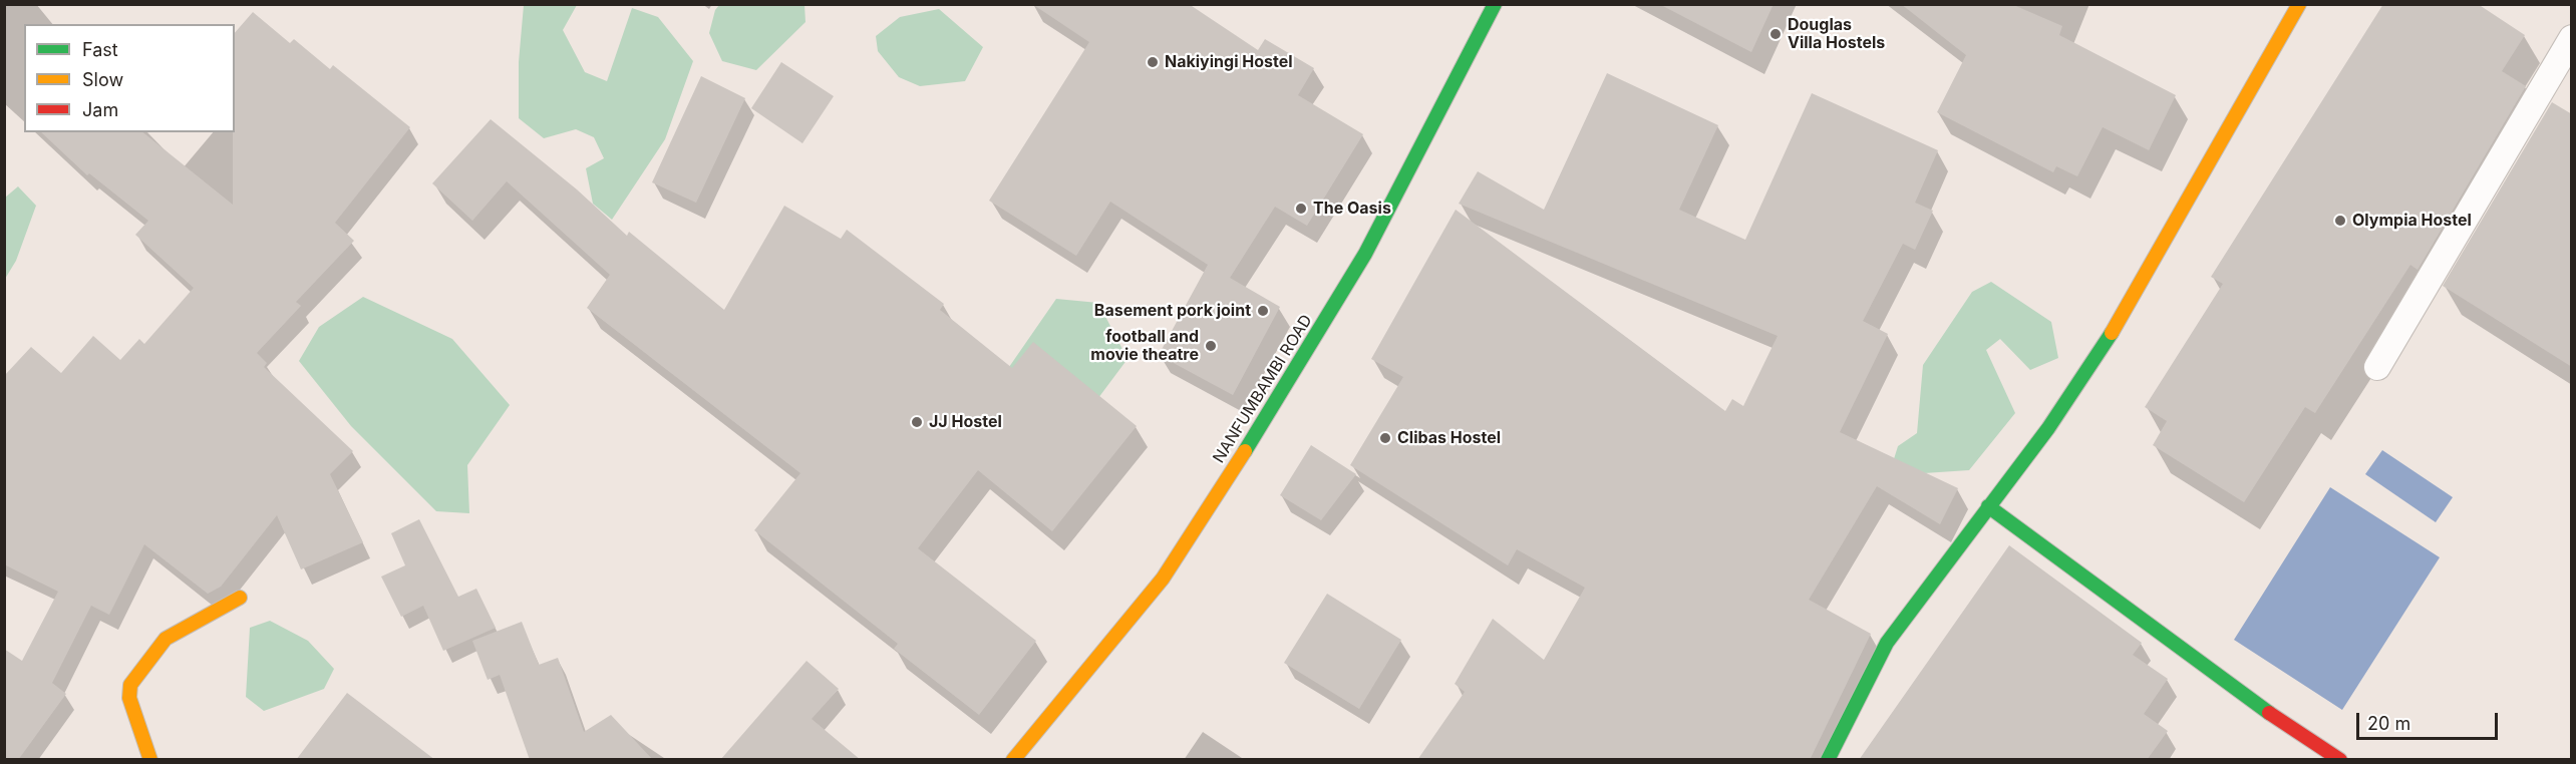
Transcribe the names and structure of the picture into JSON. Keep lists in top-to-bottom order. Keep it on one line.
{"streets":{"street":["NANFUMBAMBI ROAD"]},"places":["Douglas Villa Hostels","Nakiyingi Hostel","The Oasis","Olympia Hostel","Basement pork joint","football and movie theatre","JJ Hostel","Clibas Hostel"],"legend":["Fast","Slow","Jam"],"scale_bar":"20 m"}
